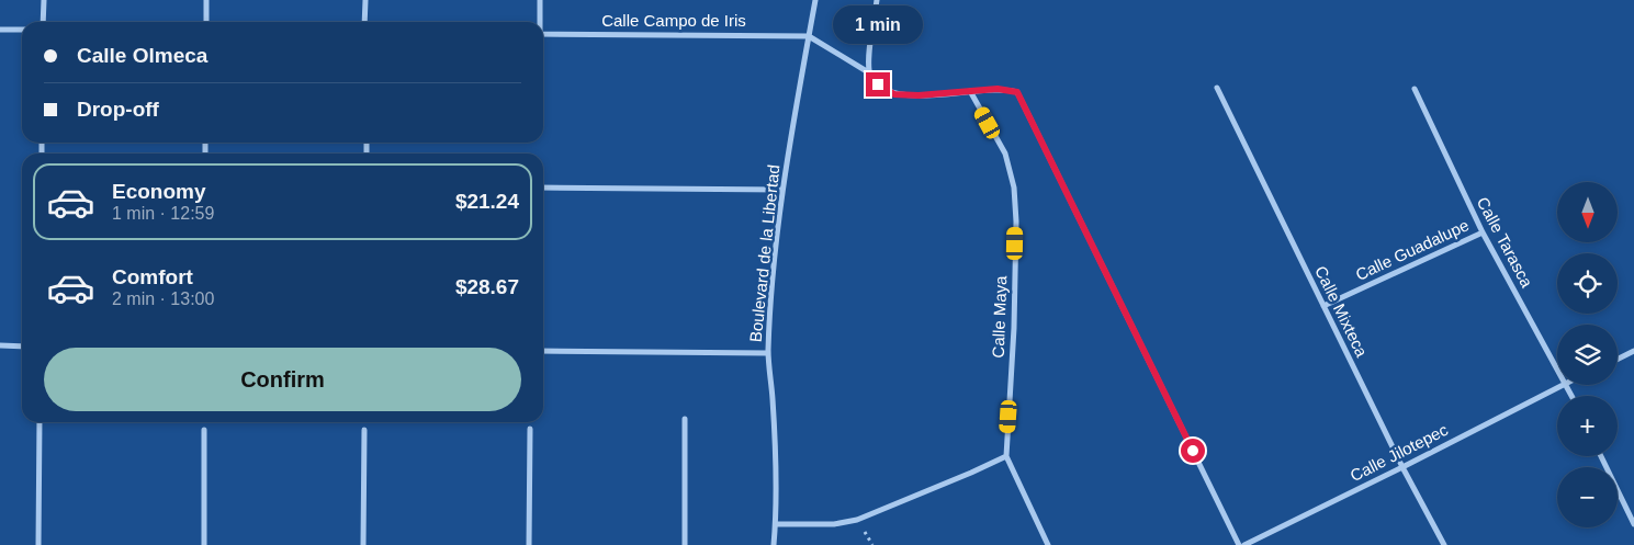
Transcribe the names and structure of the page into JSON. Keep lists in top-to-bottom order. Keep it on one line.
{"streets":{"street":["Calle Campo de Iris","Calle Tarasca","Calle Guadalupe","Boulevard de la Libertad","Calle Mixteca","Calle Maya","Calle Jilotepec"]},"crossings":[["Calle Campo de Iris","Boulevard de la Libertad"],["Calle Tarasca","Calle Guadalupe"],["Calle Guadalupe","Calle Mixteca"],["Calle Mixteca","Calle Jilotepec"]],"north":"bottom","page":{"bubble":"1 min","banner":["Calle Olmeca","Drop-off"],"list":[{"name":"Economy","note":"1 min · 12:59","value":"$21.24"},{"name":"Comfort","note":"2 min · 13:00","value":"$28.67"}],"map_buttons":["+","−"],"buttons":"Confirm"}}
